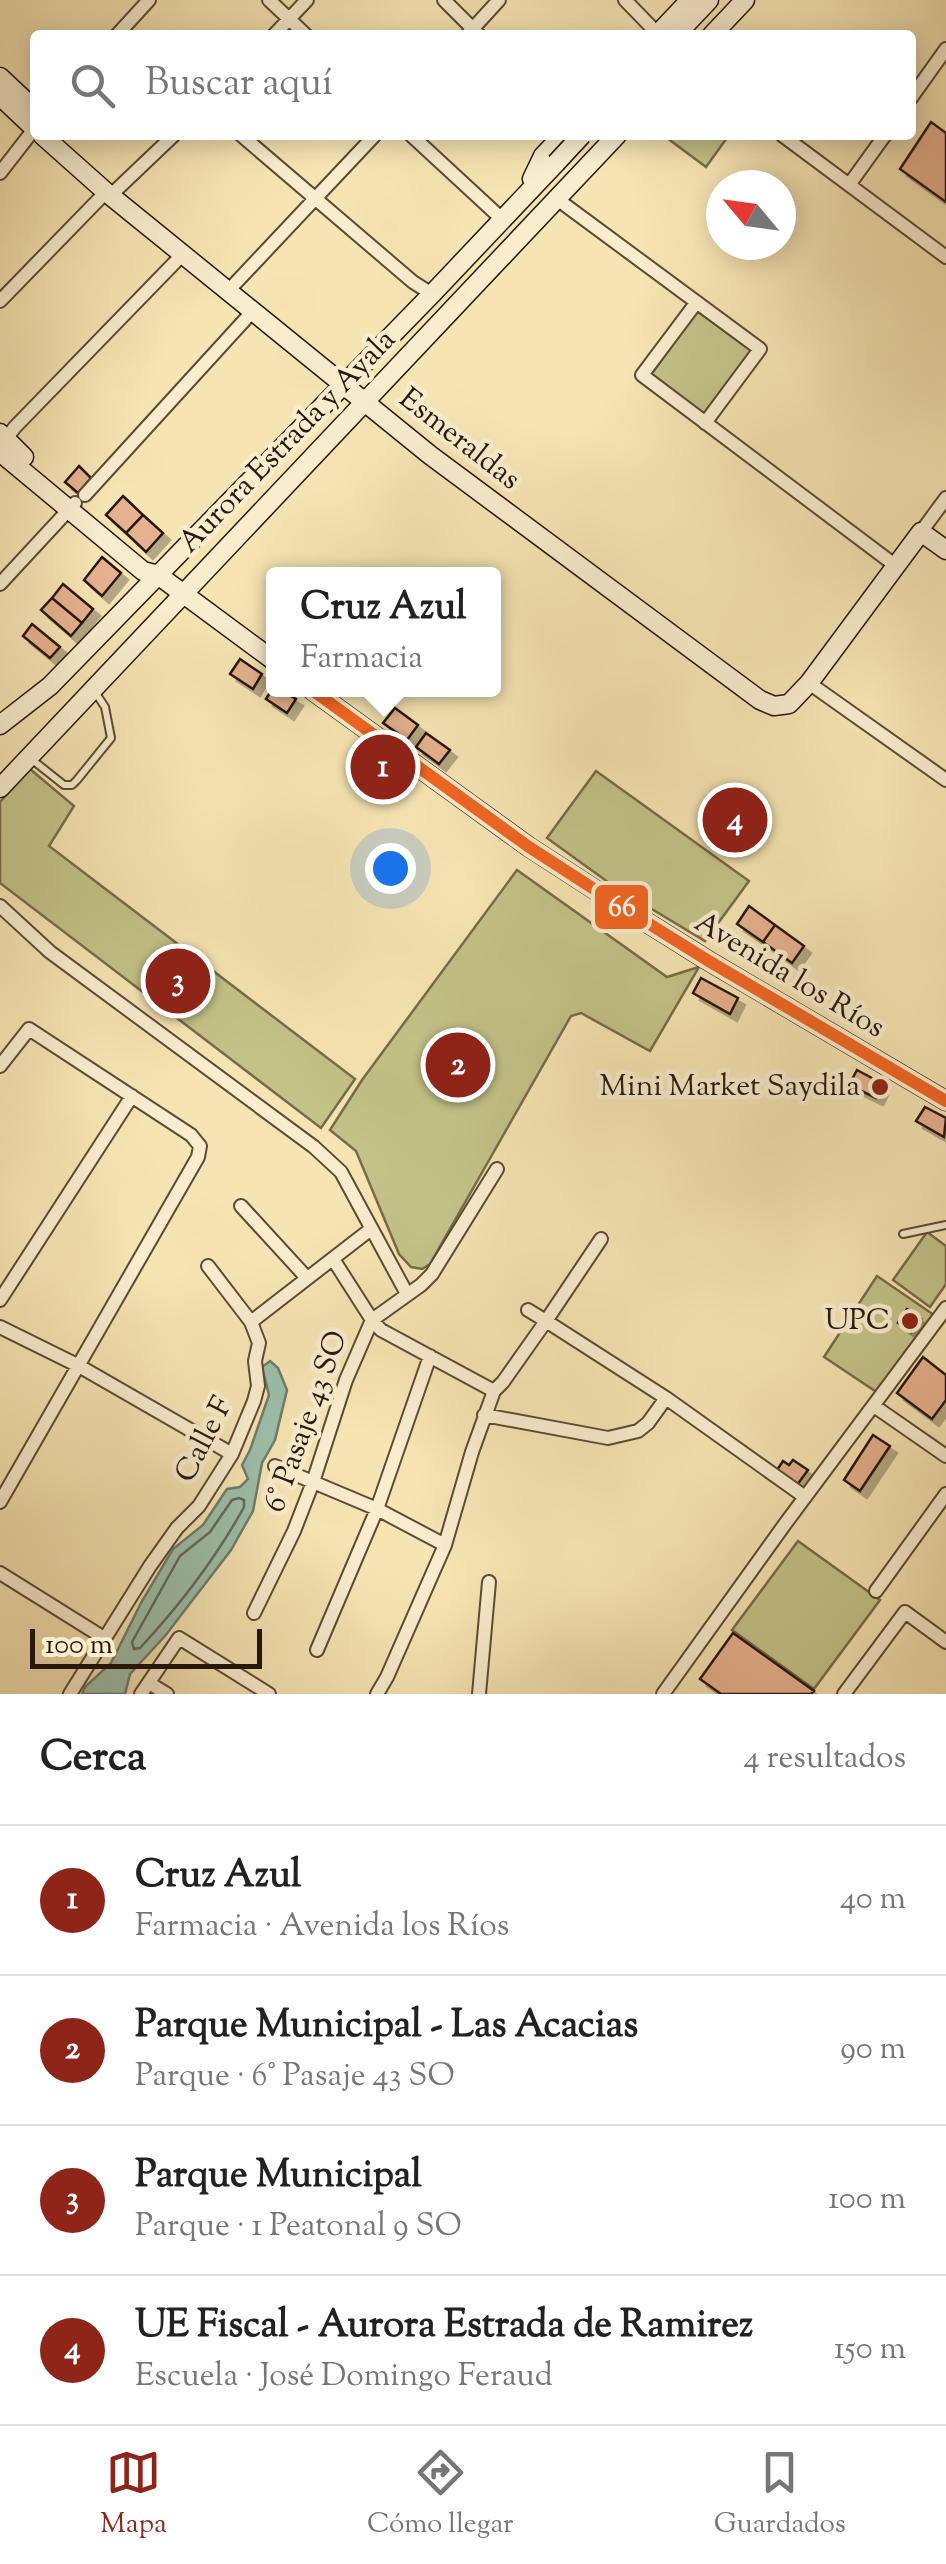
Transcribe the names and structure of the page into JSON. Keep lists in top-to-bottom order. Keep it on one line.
{"streets":{"main road":["Esmeraldas","Aurora Estrada y Ayala","Avenida los Ríos"],"street":["6° Pasaje 43 SO","Calle F"]},"crossings":[["Esmeraldas","Aurora Estrada y Ayala"]],"places":["Mini Market Saydila","UPC"],"lines":["transit line 66"],"scale_bar":"100 m","north":"top left","page":{"search":"Buscar aquí","popup":["Cruz Azul","Farmacia"],"pins":["1","4","3","2"],"scale":"100 m","heading":["Cerca","4 resultados"],"list":[{"mark":"1","name":"Cruz Azul","note":"Farmacia · Avenida los Ríos","value":"40 m"},{"mark":"2","name":"Parque Municipal - Las Acacias","note":"Parque · 6° Pasaje 43 SO","value":"90 m"},{"mark":"3","name":"Parque Municipal","note":"Parque · 1 Peatonal 9 SO","value":"100 m"},{"mark":"4","name":"UE Fiscal - Aurora Estrada de Ramirez","note":"Escuela · José Domingo Feraud","value":"150 m"}],"nav":["Mapa","Cómo llegar","Guardados"]}}
